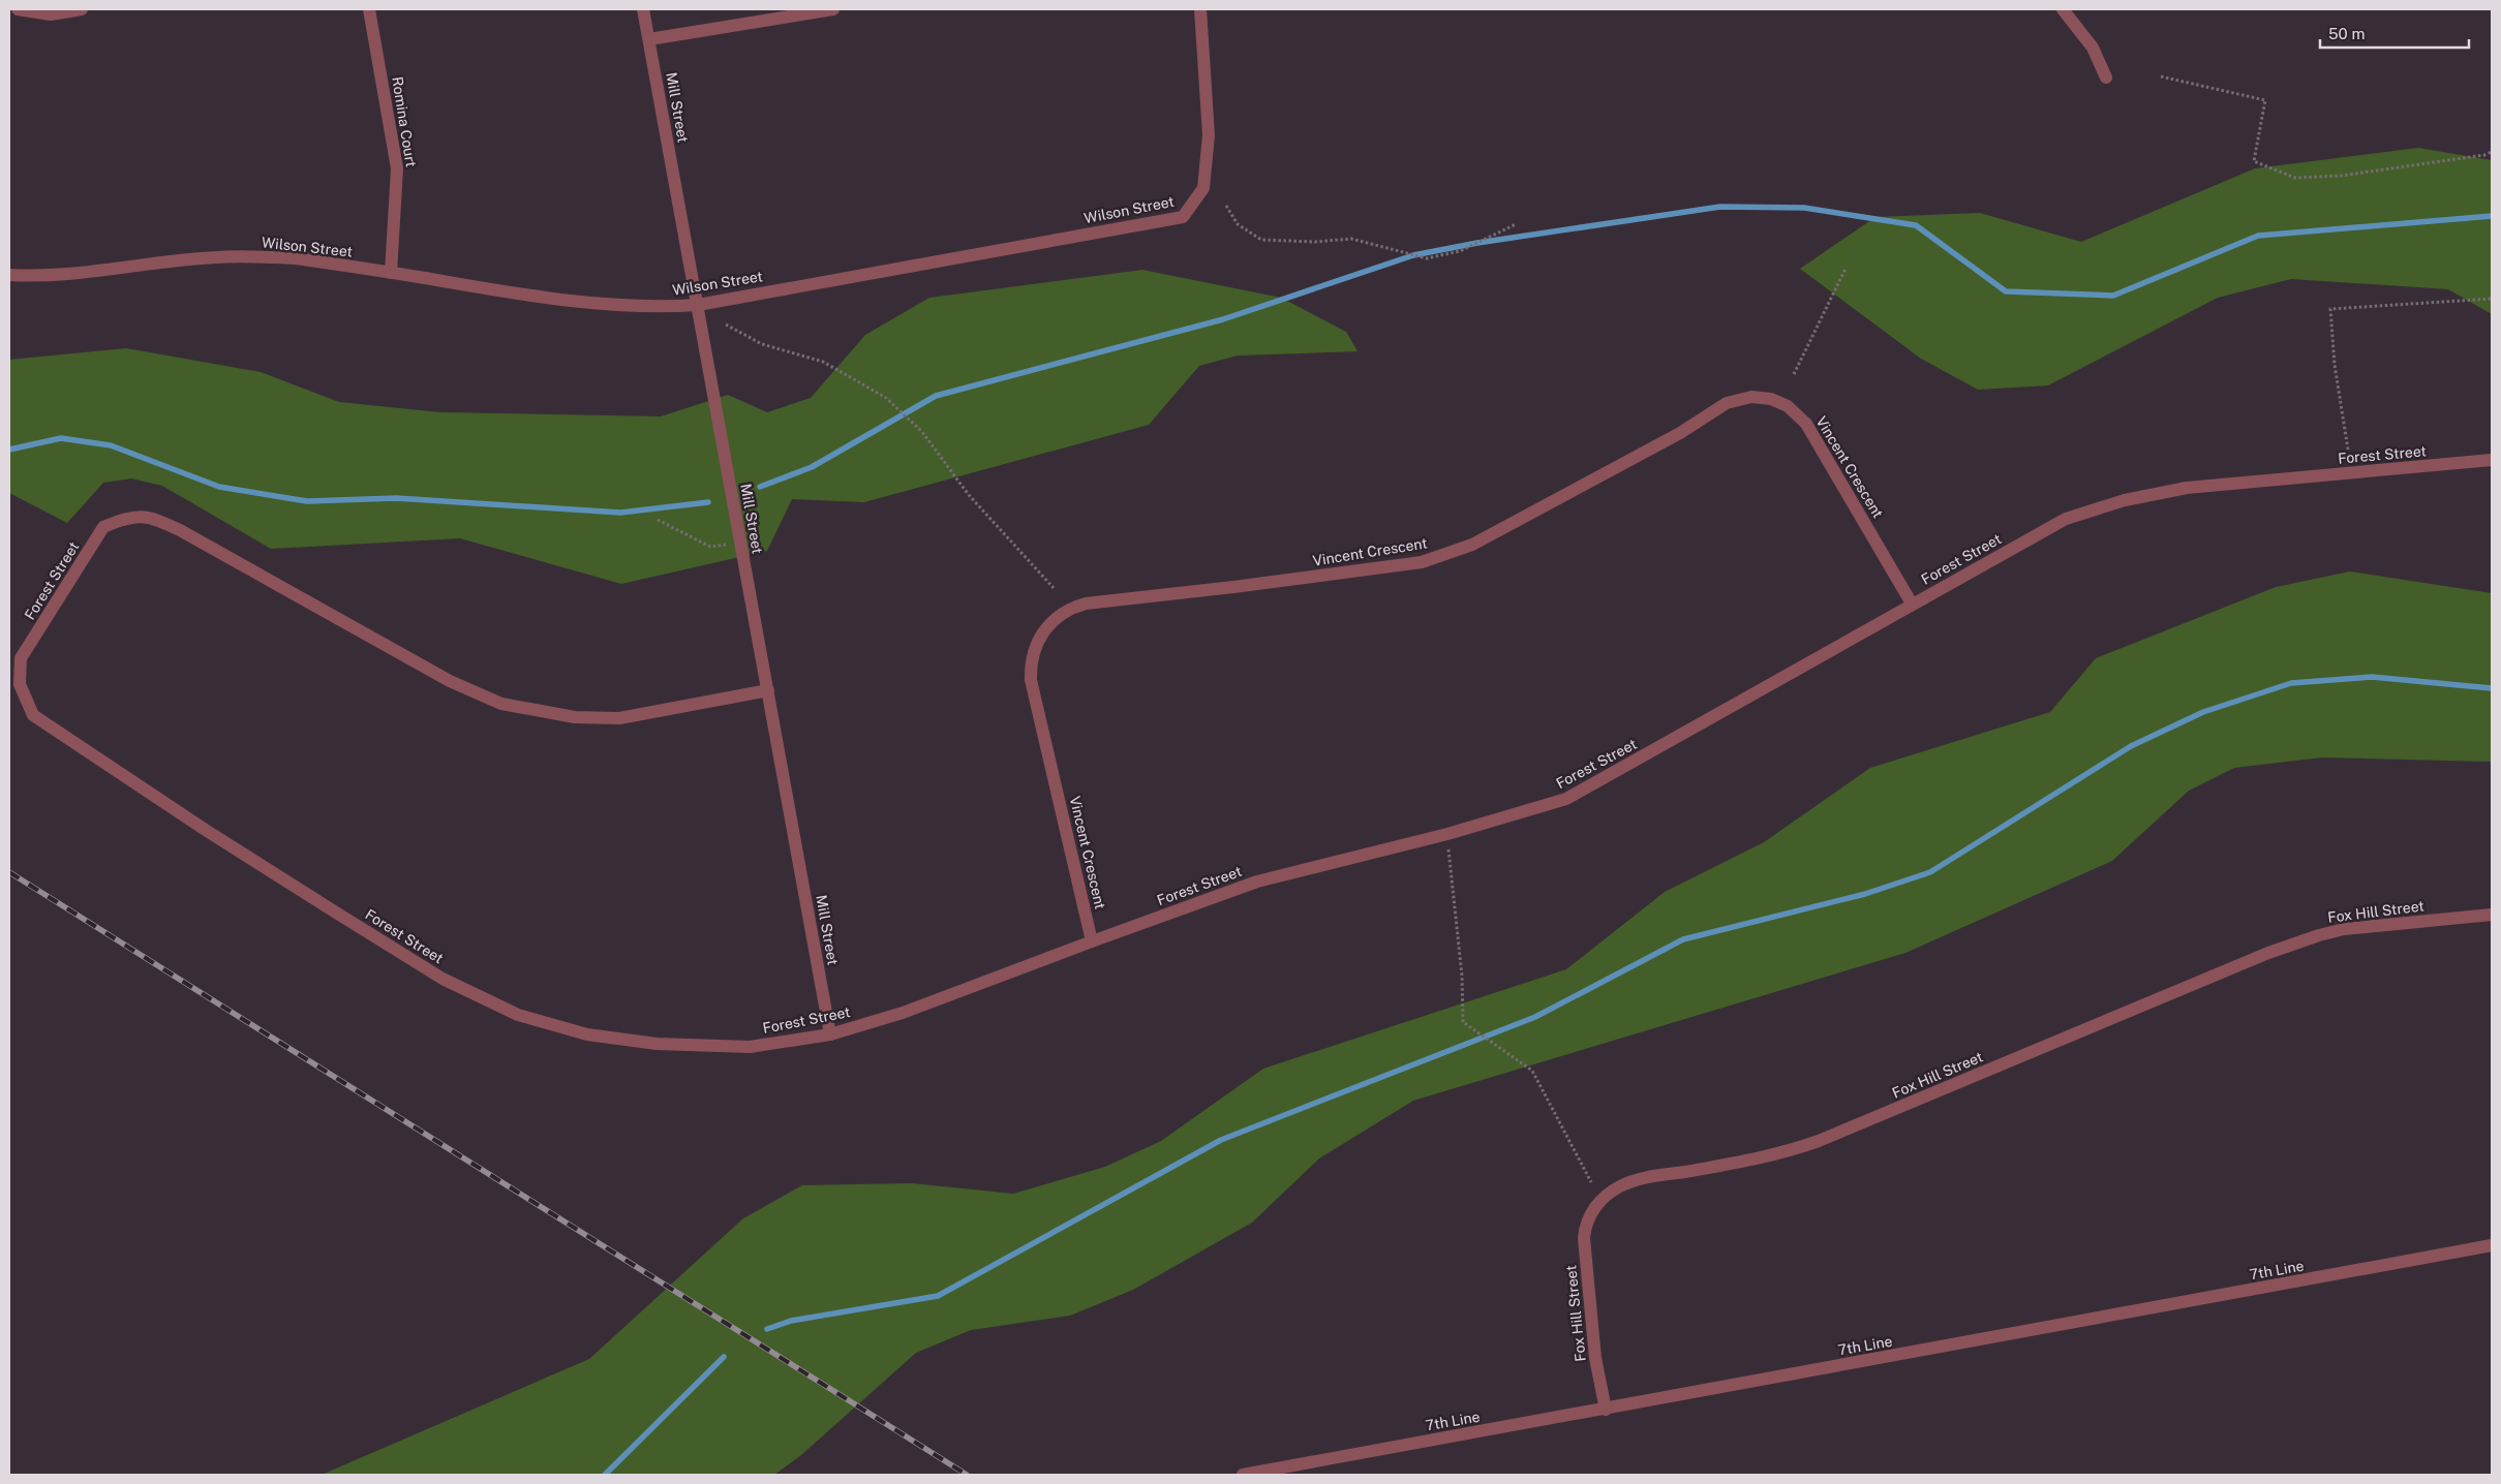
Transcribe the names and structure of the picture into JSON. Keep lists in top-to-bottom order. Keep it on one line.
{"streets":{"street":["Mill Street","Romina Court","Wilson Street","Forest Street","Vincent Crescent","Fox Hill Street","7th Line"]},"crossings":[["Mill Street","Wilson Street"],["Mill Street","Forest Street"],["Romina Court","Wilson Street"],["Forest Street","Vincent Crescent"],["Fox Hill Street","7th Line"]],"scale_bar":"50 m"}
